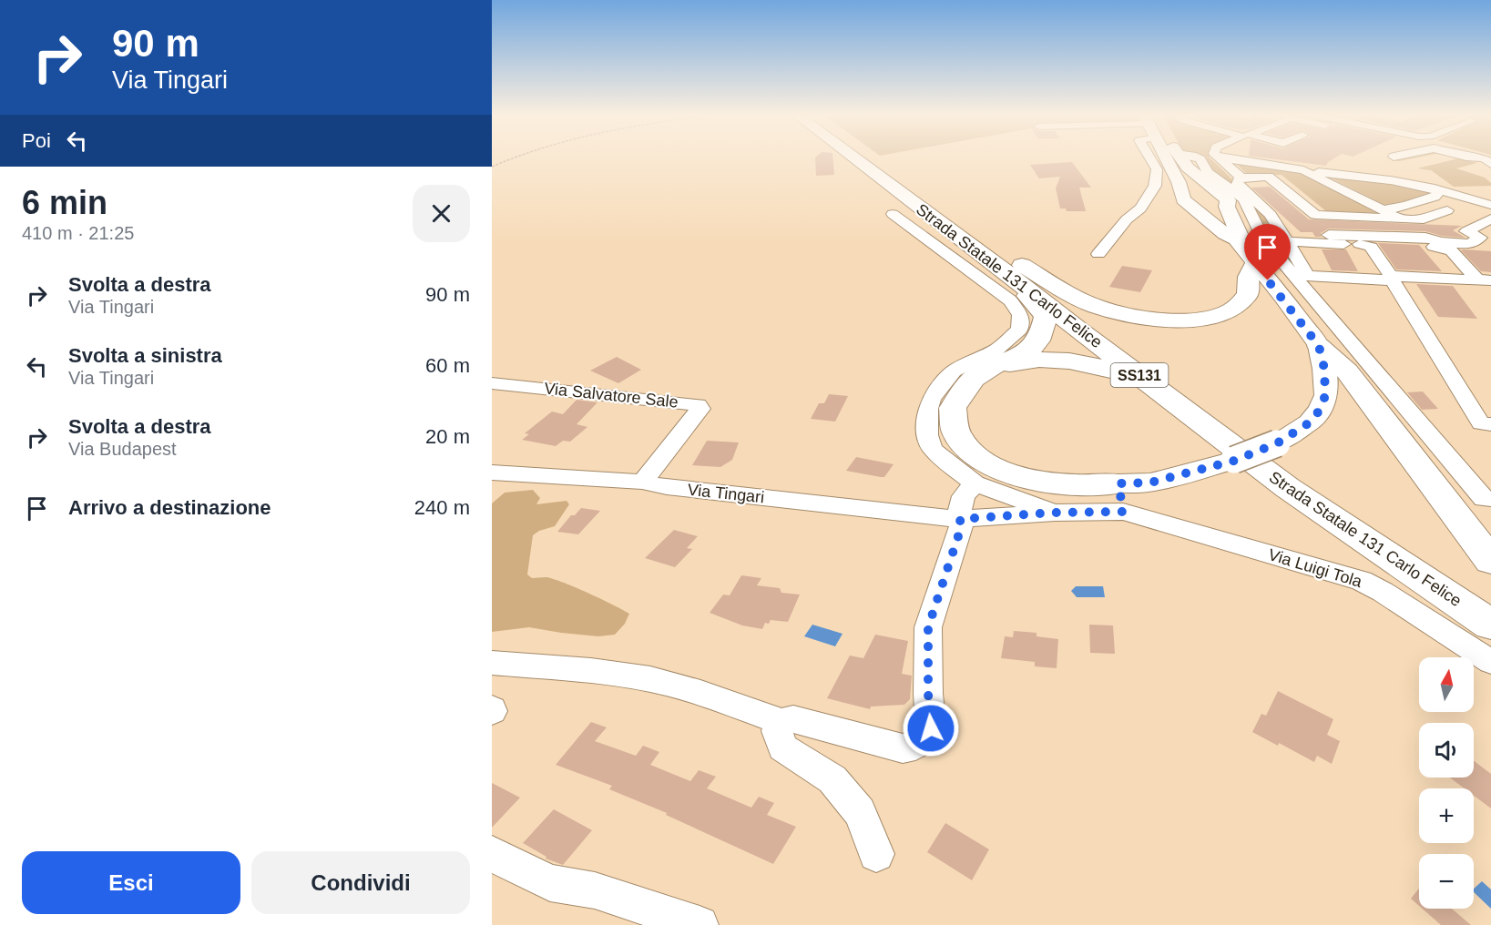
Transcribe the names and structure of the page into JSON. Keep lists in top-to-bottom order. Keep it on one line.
{"streets":{"highway":["Strada Statale 131 Carlo Felice","SS131"],"street":["Via Salvatore Sale","Via Tingari","Via Luigi Tola"]},"crossings":[["Via Salvatore Sale","Via Tingari"],["Via Tingari","Via Luigi Tola"]],"north":"top","page":{"turn":["90 m","Via Tingari"],"then":"Poi","heading":["6 min","410 m · 21:25"],"list":[{"name":"Svolta a destra","note":"Via Tingari","value":"90 m"},{"name":"Svolta a sinistra","note":"Via Tingari","value":"60 m"},{"name":"Svolta a destra","note":"Via Budapest","value":"20 m"},{"name":"Arrivo a destinazione","value":"240 m"}],"map_buttons":["+","−"],"buttons":["Esci","Condividi"]}}
